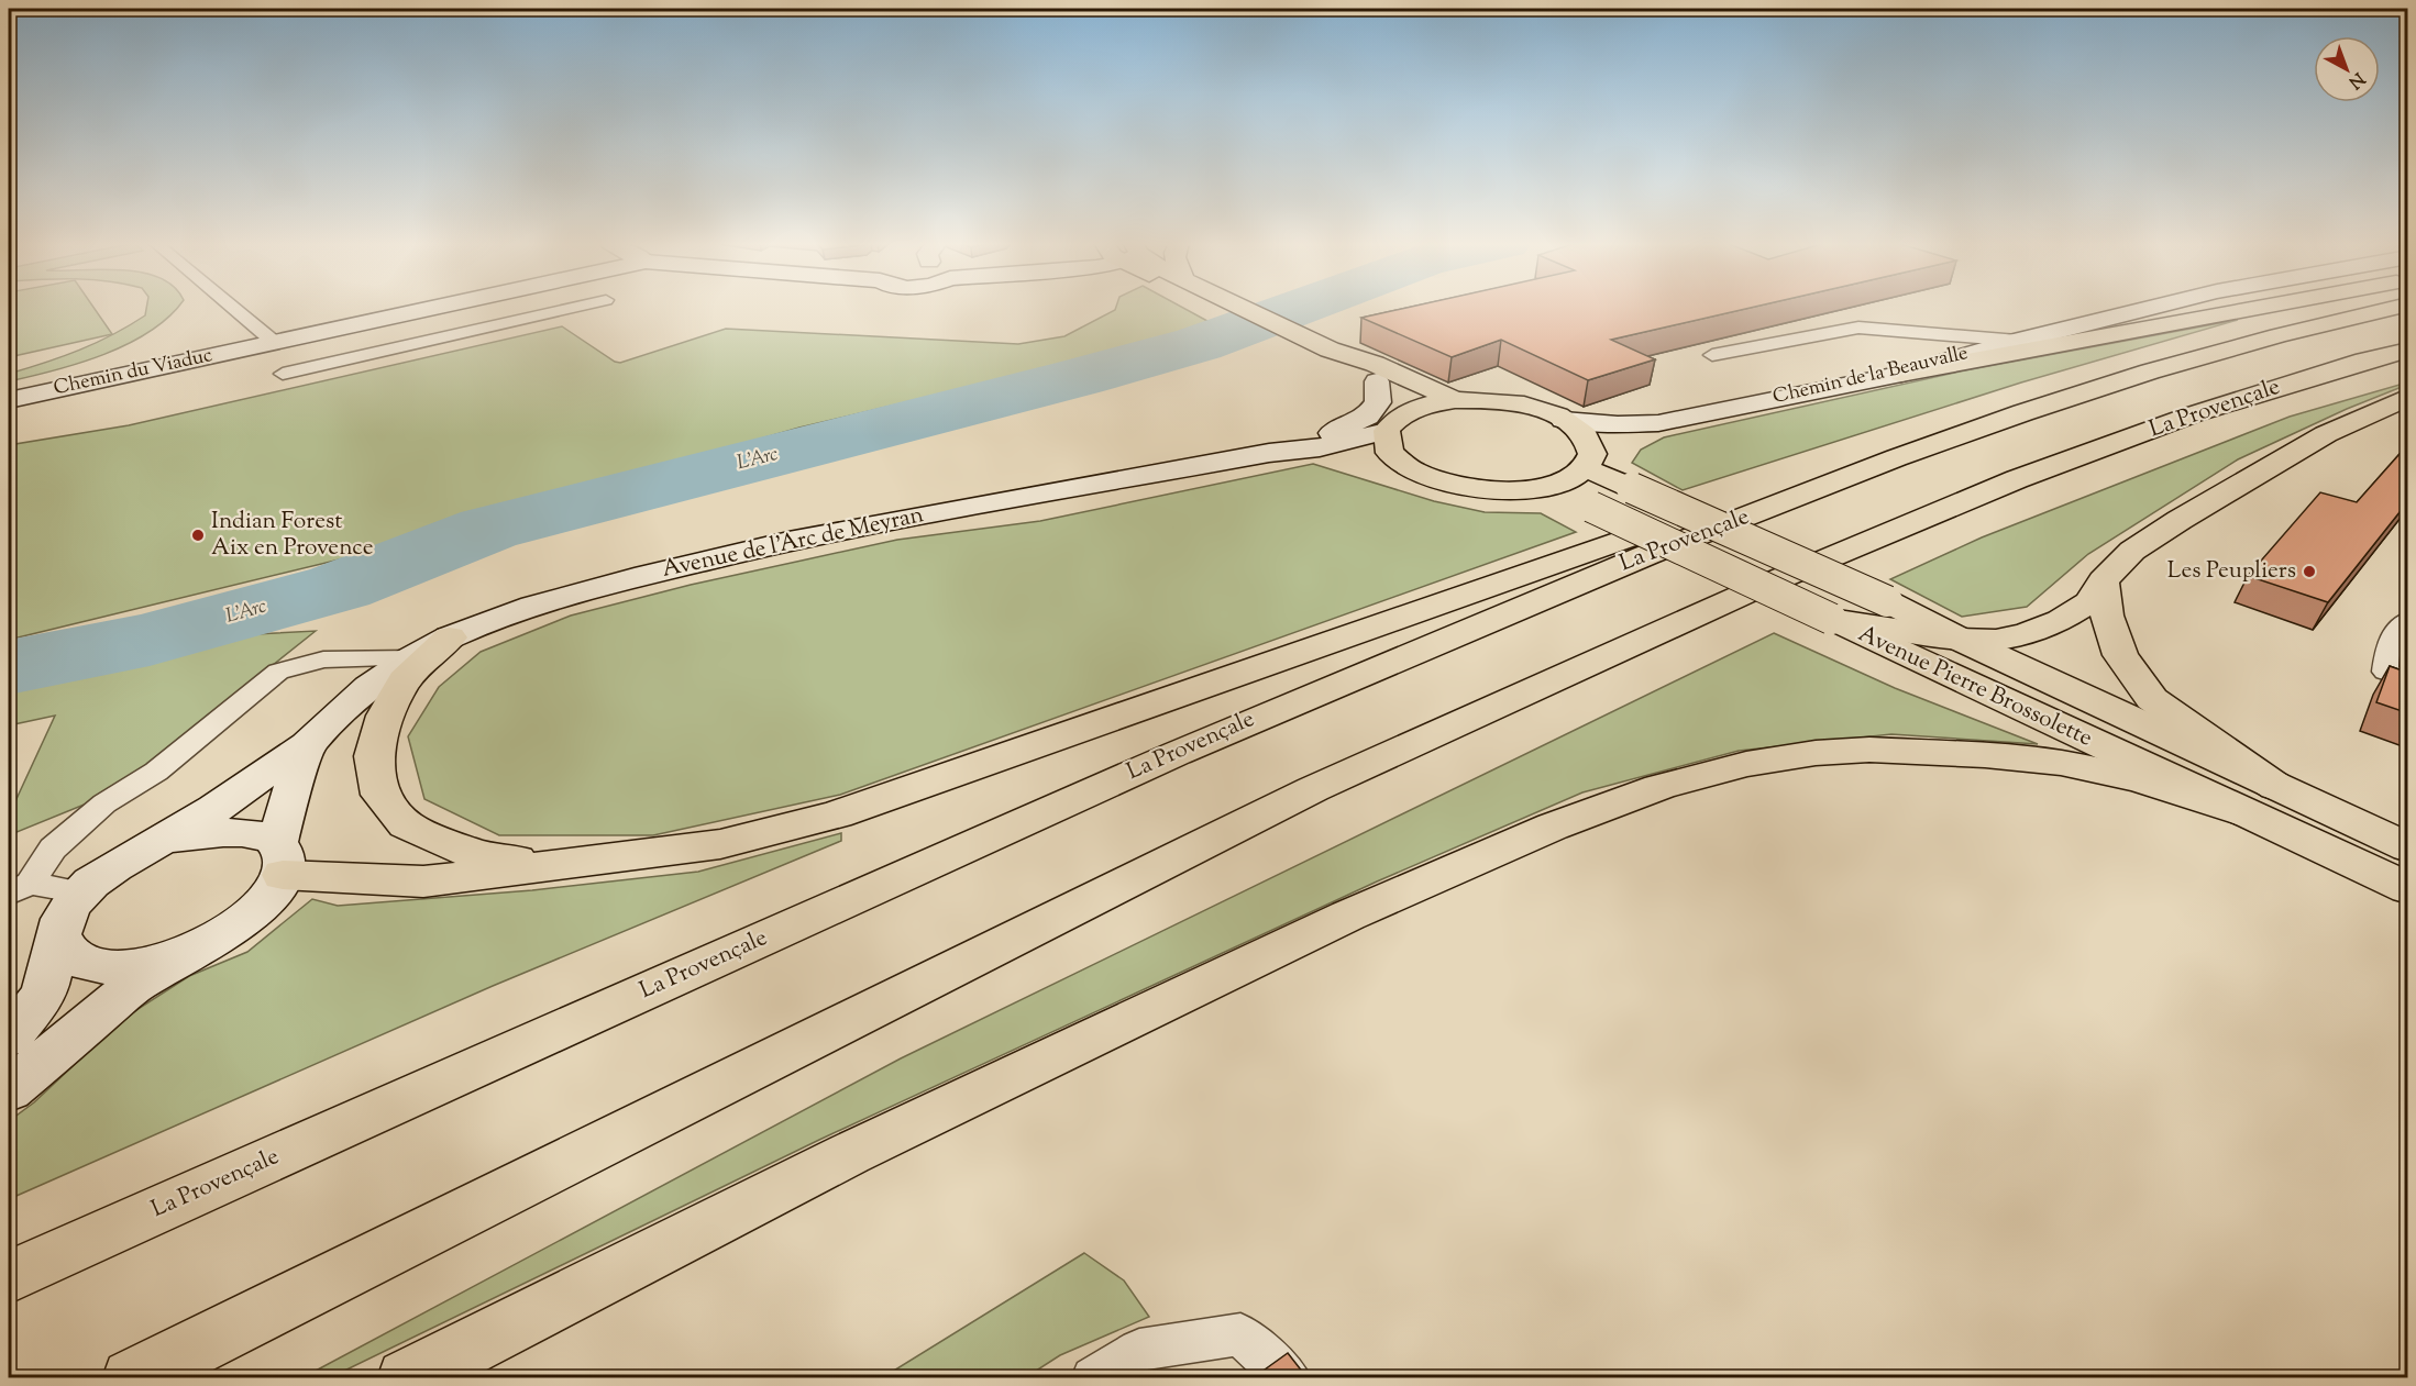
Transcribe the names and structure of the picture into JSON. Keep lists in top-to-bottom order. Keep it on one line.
{"streets":{"main road":["Chemin du Viaduc","Chemin de la Beauvalle","La Provençale","Avenue de l'Arc de Meyran","Avenue Pierre Brossolette"]},"water":["L'Arc"],"places":["Indian Forest Aix en Provence","Les Peupliers"],"north":"bottom right"}
